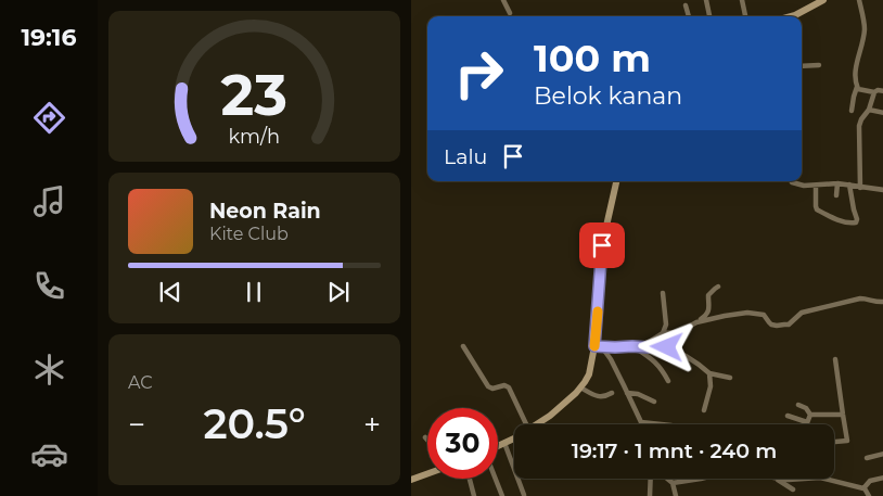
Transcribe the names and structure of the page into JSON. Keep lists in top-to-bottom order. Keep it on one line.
{"page":{"tabs":"19:16","turn":["100 m","Belok kanan"],"then":"Lalu","song":["Neon Rain","Kite Club"],"tile":"AC","heat":["−","20.5°","+"],"limit":"30","trip":"19:17 · 1 mnt · 240 m","gauge":["23","km/h"]}}
